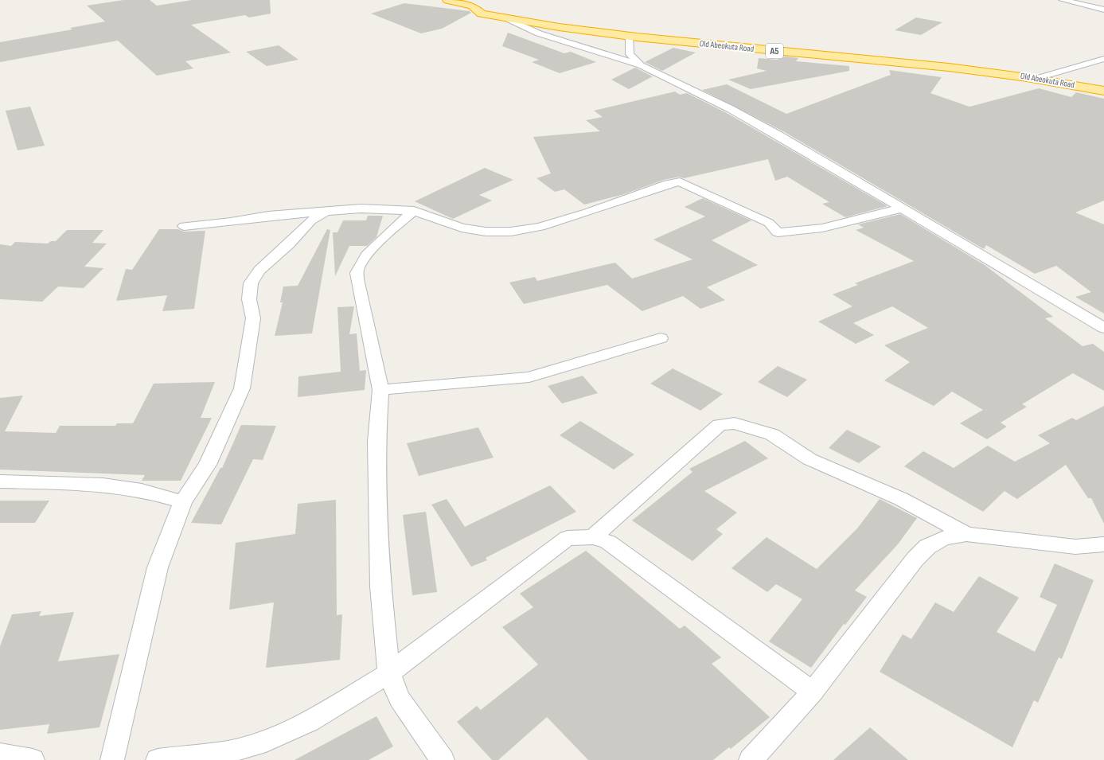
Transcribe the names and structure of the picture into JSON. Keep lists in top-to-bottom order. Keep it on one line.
{"streets":{"highway":["Old Abeokuta Road","A5"]}}
